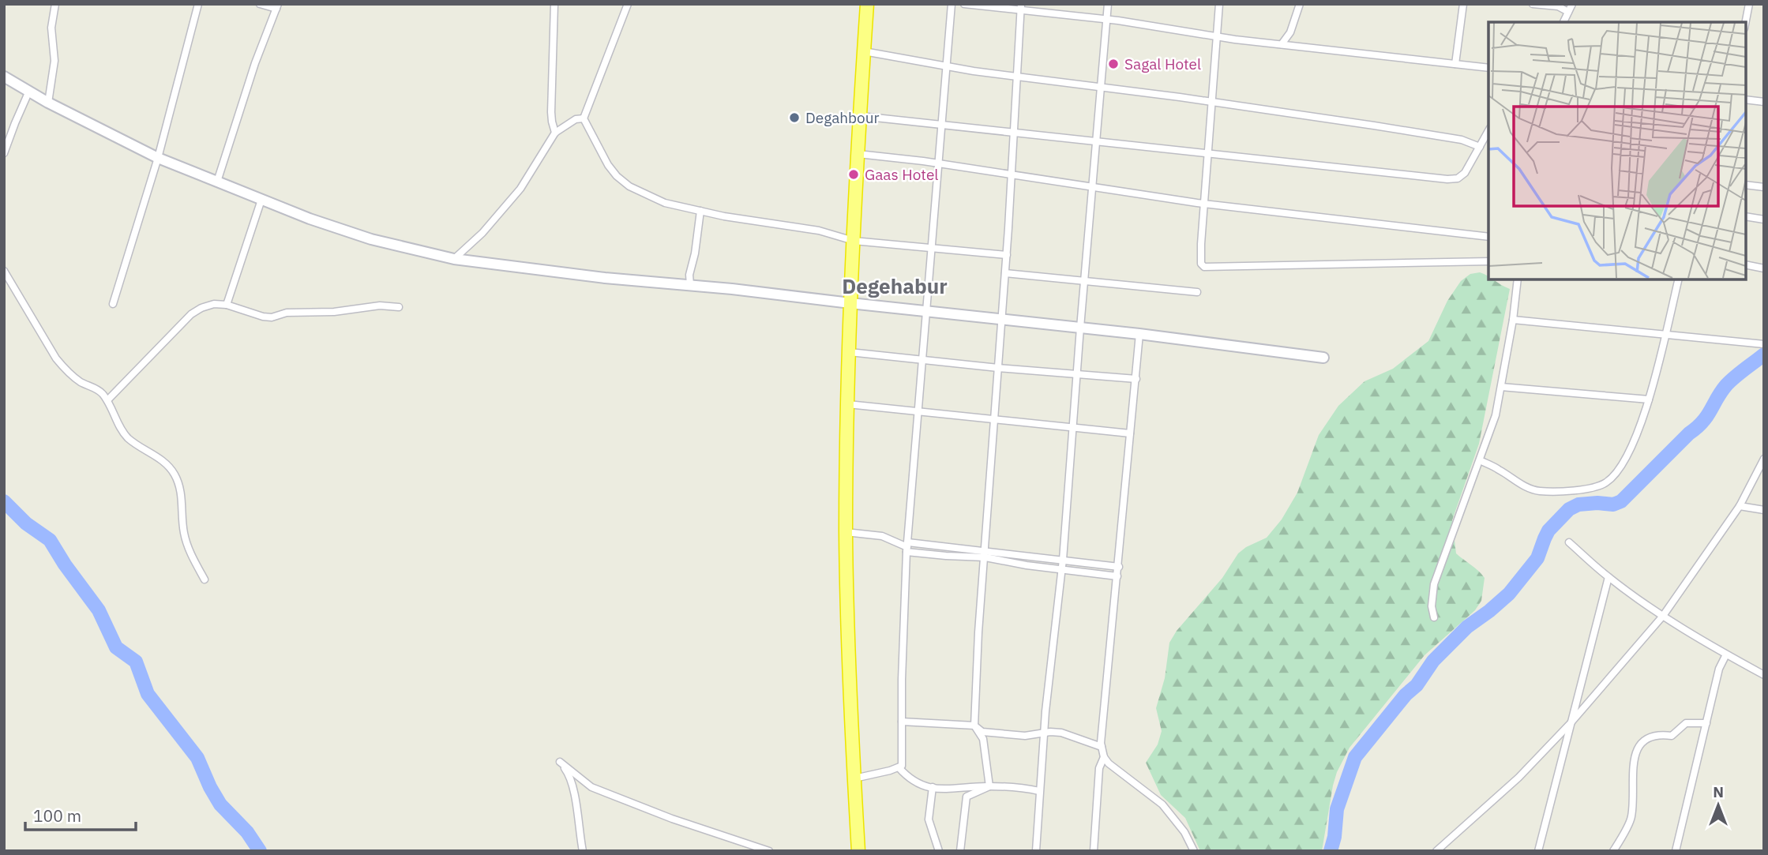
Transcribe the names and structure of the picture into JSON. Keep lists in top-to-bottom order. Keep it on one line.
{"districts":["Degehabur"],"places":["Sagal Hotel","Degahbour","Gaas Hotel"],"scale_bar":"100 m","north":"top"}
